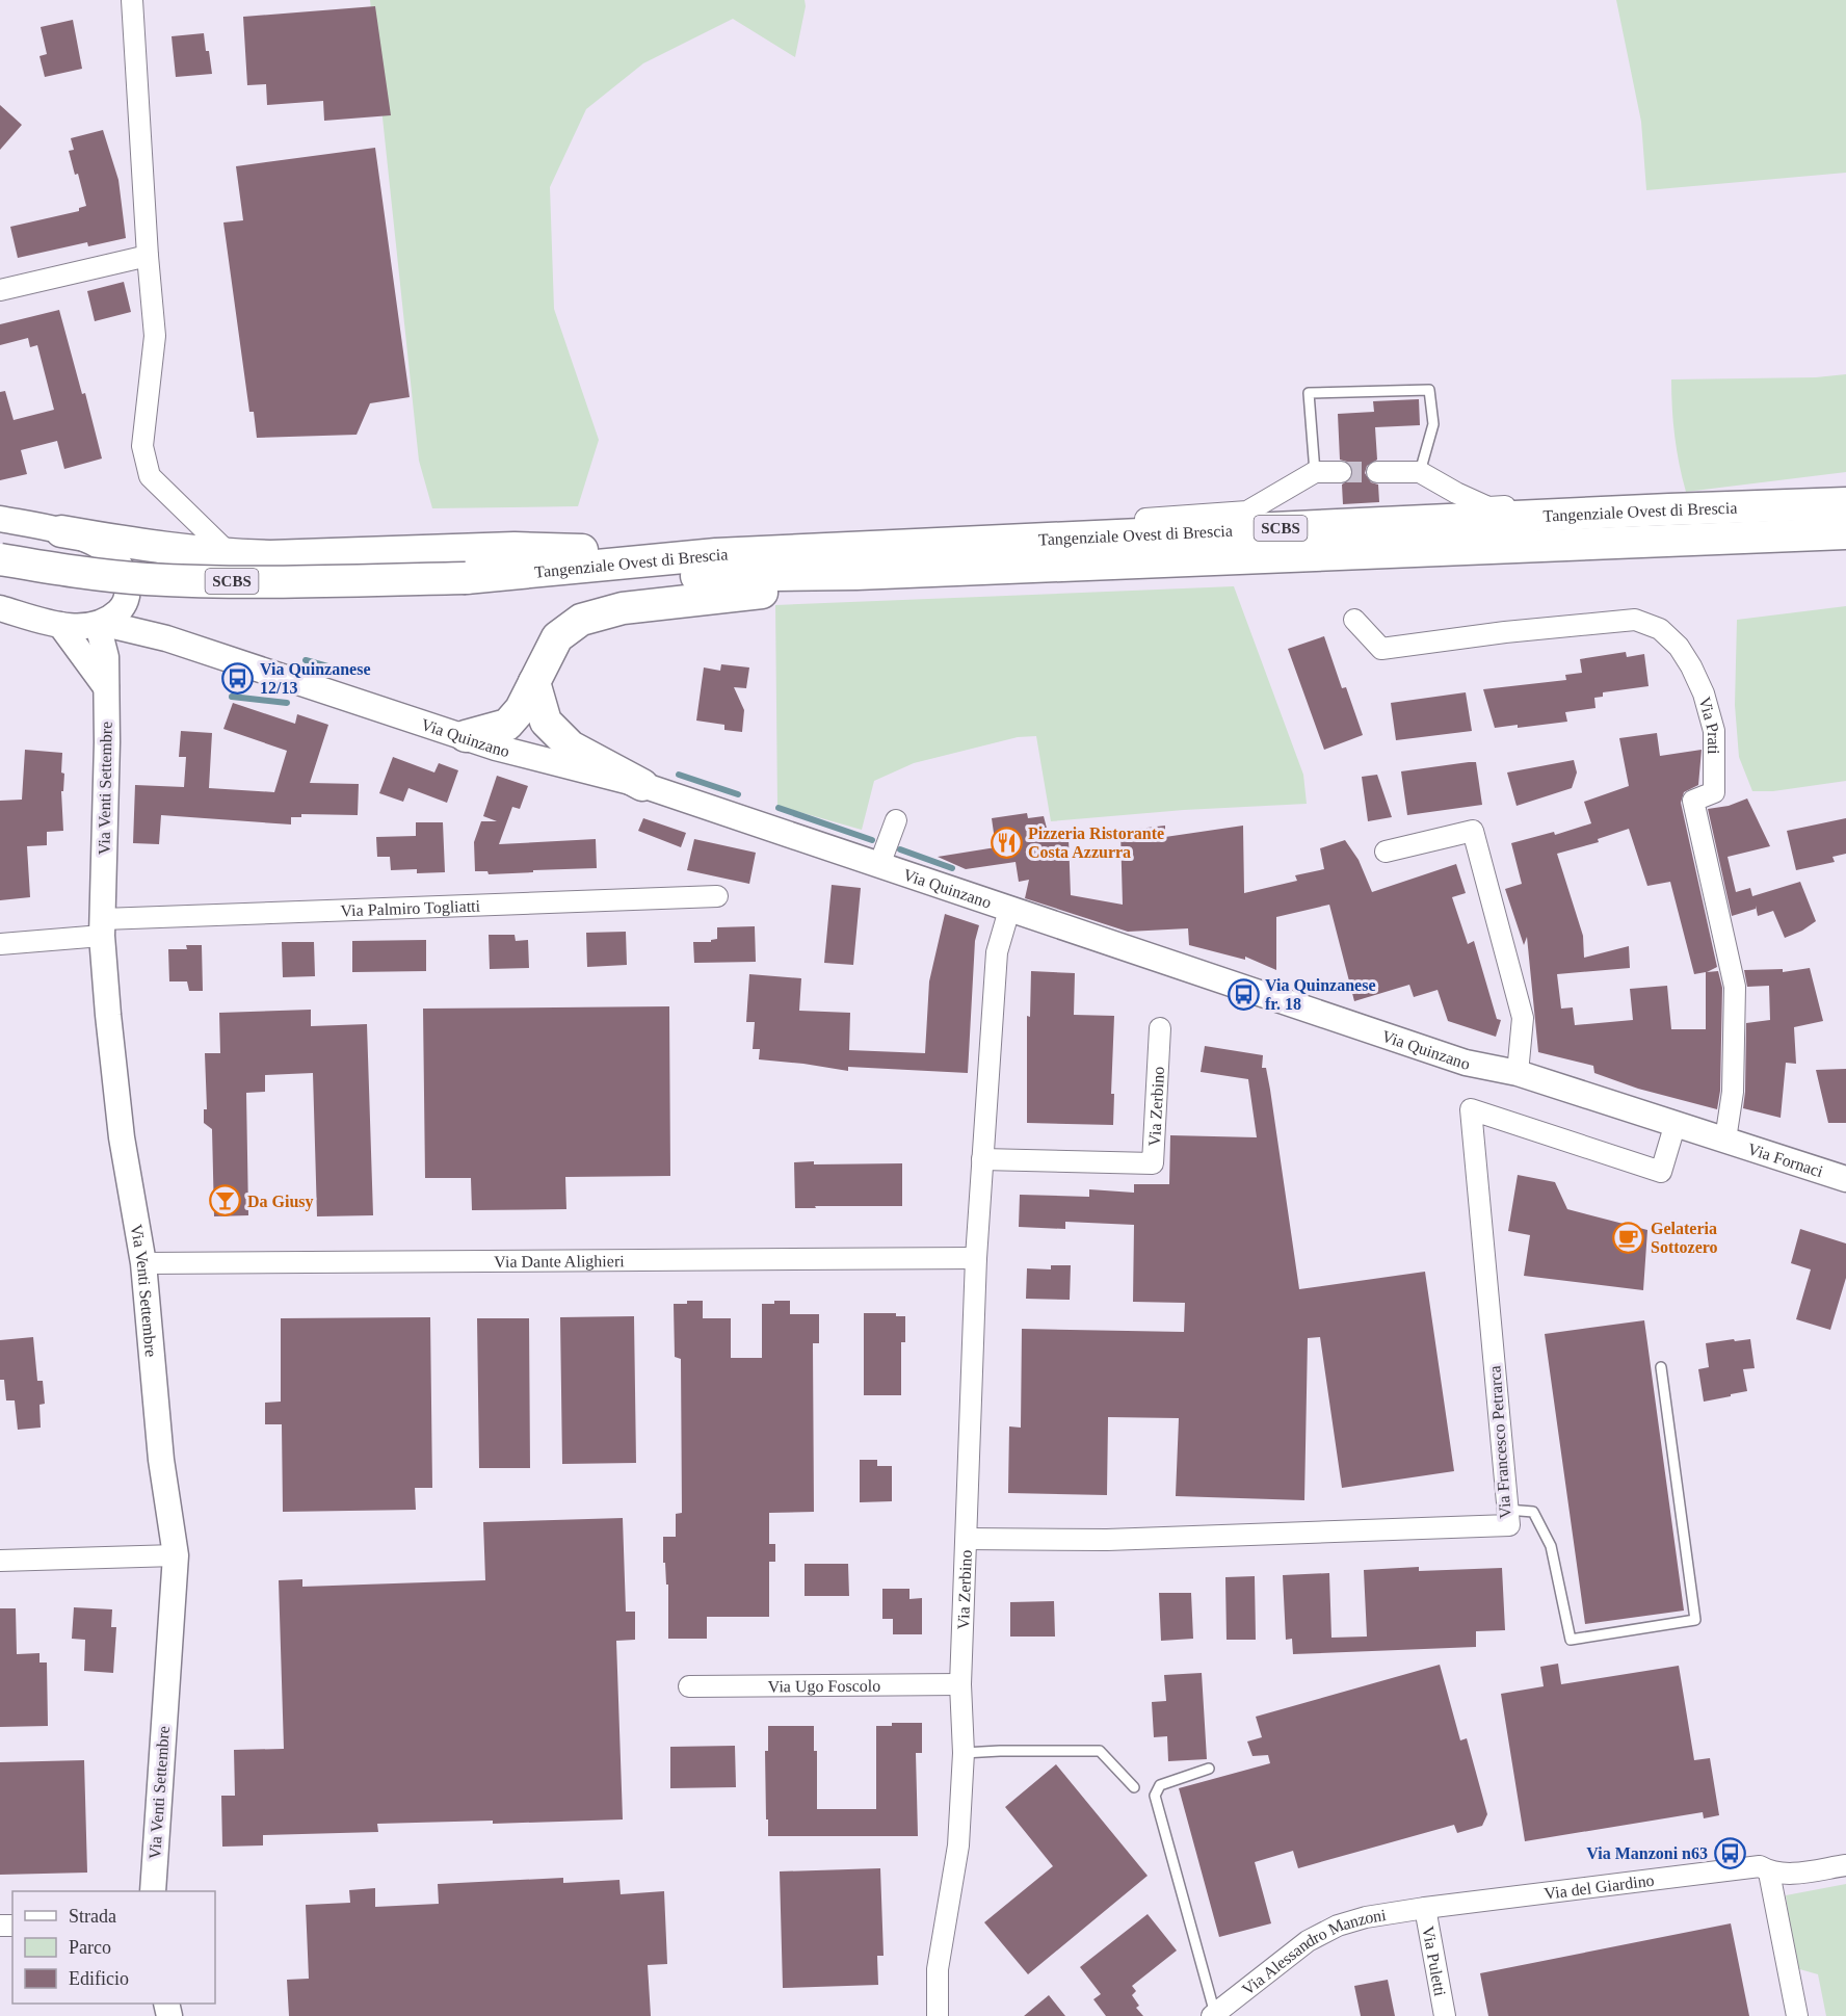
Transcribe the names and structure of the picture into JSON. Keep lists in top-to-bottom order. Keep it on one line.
{"streets":{"main road":["Tangenziale Ovest di Brescia","SCBS"],"street":["Via Prati","Via Quinzano","Via Venti Settembre","Via Palmiro Togliatti","Via Zerbino","Via Fornaci","Via Dante Alighieri","Via Francesco Petrarca","Via Ugo Foscolo","Via del Giardino","Via Alessandro Manzoni","Via Puletti"]},"crossings":[["Via Prati","Via Quinzano"],["Via Prati","Via Fornaci"],["Via Quinzano","Via Venti Settembre"],["Via Quinzano","Via Zerbino"],["Via Quinzano","Via Fornaci"],["Via Quinzano","Via Francesco Petrarca"],["Via Venti Settembre","Via Palmiro Togliatti"],["Via Venti Settembre","Via Dante Alighieri"],["Via Zerbino","Via Dante Alighieri"],["Via Zerbino","Via Francesco Petrarca"],["Via Zerbino","Via Ugo Foscolo"],["Via del Giardino","Via Alessandro Manzoni"],["Via del Giardino","Via Puletti"],["Via Alessandro Manzoni","Via Puletti"]],"places":{"bus stop":["Via Quinzanese 12/13","Via Quinzanese fr. 18","Via Manzoni n63"],"restaurant":["Pizzeria Ristorante Costa Azzurra"],"bar":["Da Giusy"],"cafe":["Gelateria Sottozero"]},"legend":["Strada","Parco","Edificio"]}
